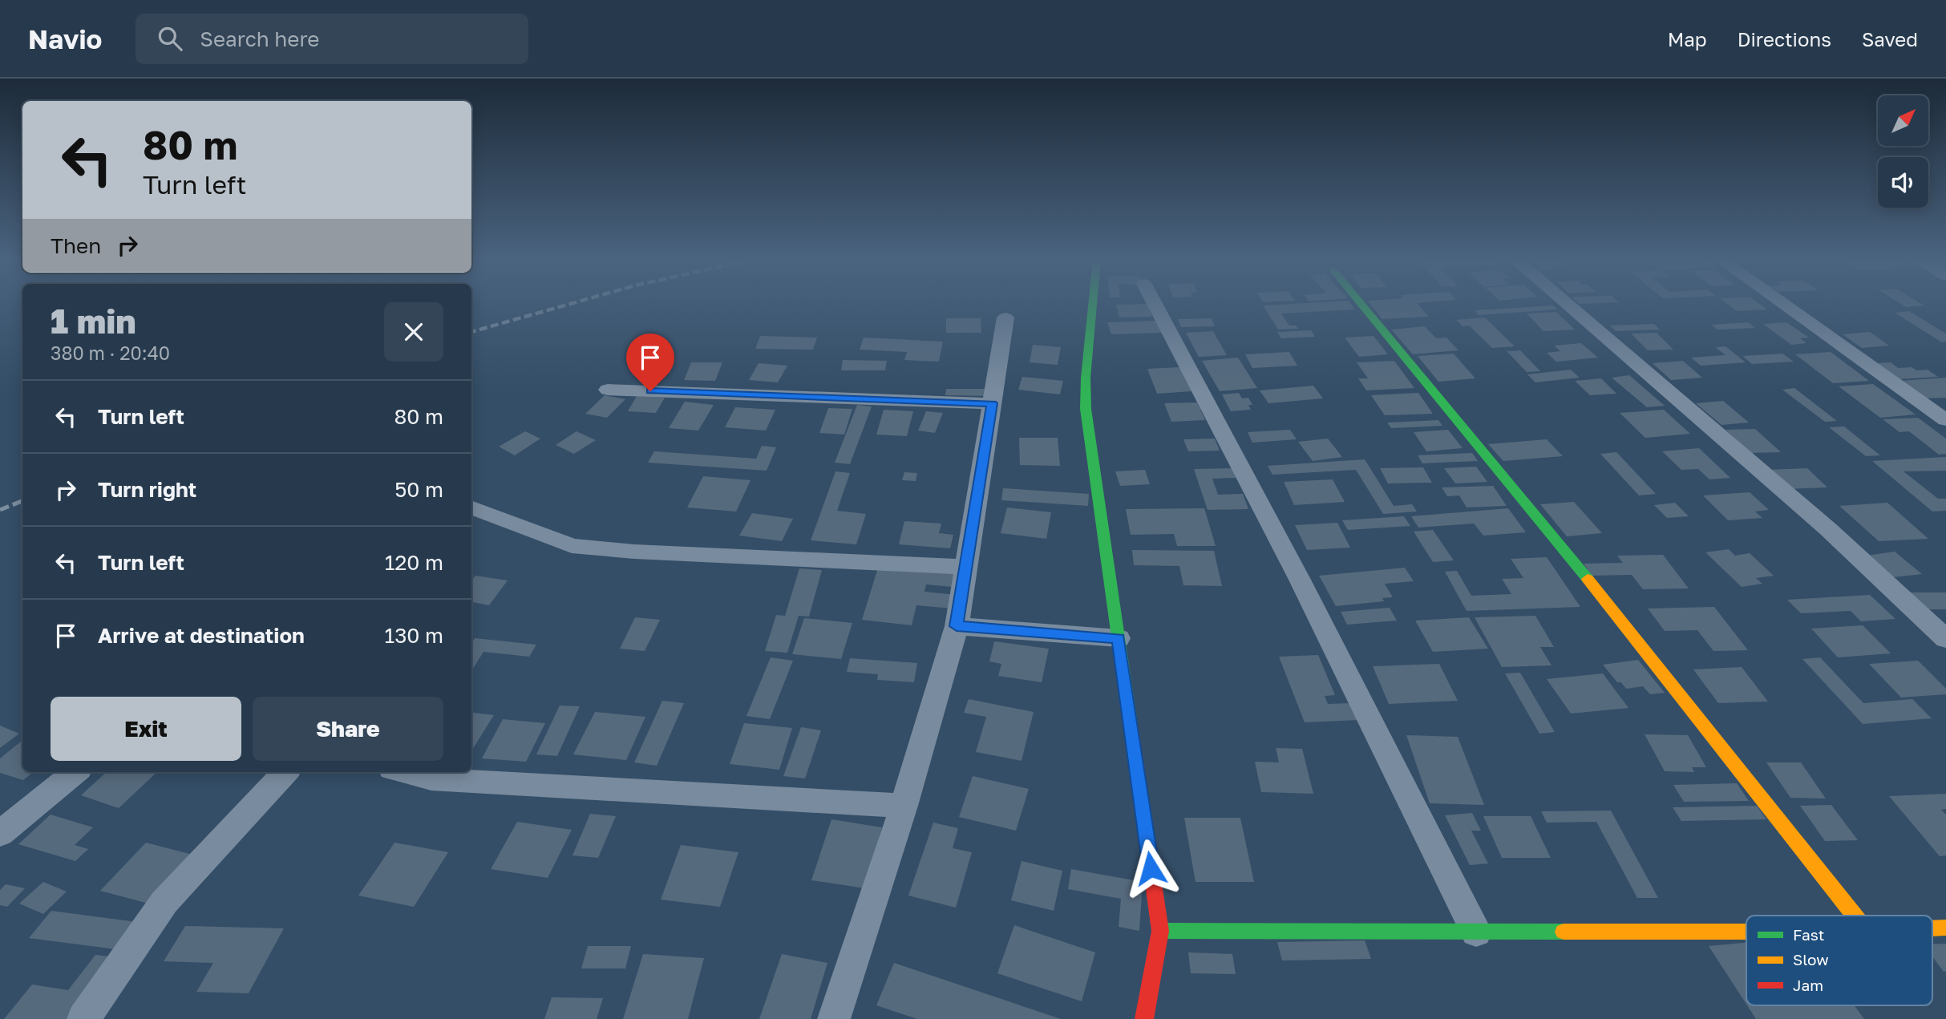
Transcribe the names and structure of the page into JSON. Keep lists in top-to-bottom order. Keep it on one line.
{"legend":["Fast","Slow","Jam"],"north":"top right","page":{"header":"Navio","search":"Search here","nav":["Map","Directions","Saved"],"turn":["80 m","Turn left"],"then":"Then","heading":["1 min","380 m · 20:40"],"list":[{"name":"Turn left","value":"80 m"},{"name":"Turn right","value":"50 m"},{"name":"Turn left","value":"120 m"},{"name":"Arrive at destination","value":"130 m"}],"buttons":["Exit","Share"]}}
